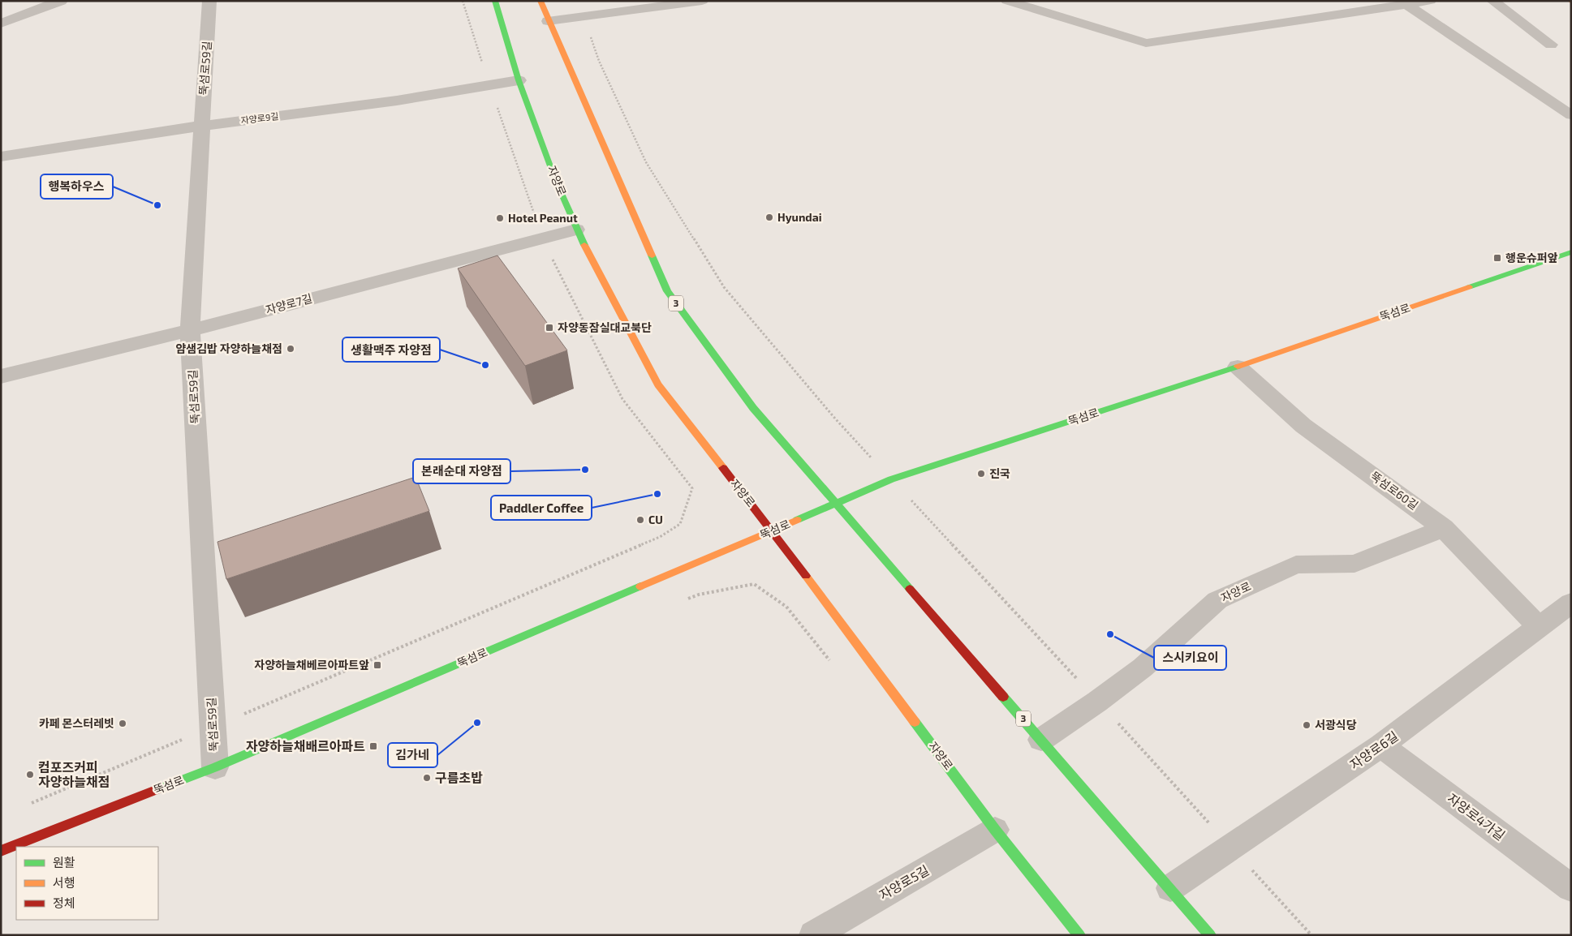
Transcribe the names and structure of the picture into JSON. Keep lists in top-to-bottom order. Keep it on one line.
{"streets":{"main road":["자양로","3","뚝섬로"],"street":["뚝섬로59길","자양로9길","자양로7길","뚝섬로60길","자양로6길","자양로4가길","자양로5길"]},"crossings":[["뚝섬로59길","자양로9길"],["뚝섬로59길","자양로7길"],["뚝섬로59길","뚝섬로"],["자양로9길","자양로"],["자양로","3"],["자양로","자양로7길"],["자양로","뚝섬로"],["자양로","뚝섬로60길"],["자양로","자양로5길"],["3","뚝섬로"],["3","자양로6길"],["뚝섬로","뚝섬로60길"],["뚝섬로60길","자양로6길"],["자양로6길","자양로4가길"]],"places":{"other":["행복하우스","Hyundai","Hotel Peanut","얌샘김밥 자양하늘채점","생활맥주 자양점","본래순대 자양점","진국","Paddler Coffee","CU","스시키요이","김가네","카페 몬스터레빗","서광식당","컴포즈커피 자양하늘채점","구름초밥"],"transit":["행운슈퍼앞","자양동잠실대교북단","자양하늘채베르아파트앞","자양하늘채배르아파트"]},"legend":["원활","서행","정체"]}
